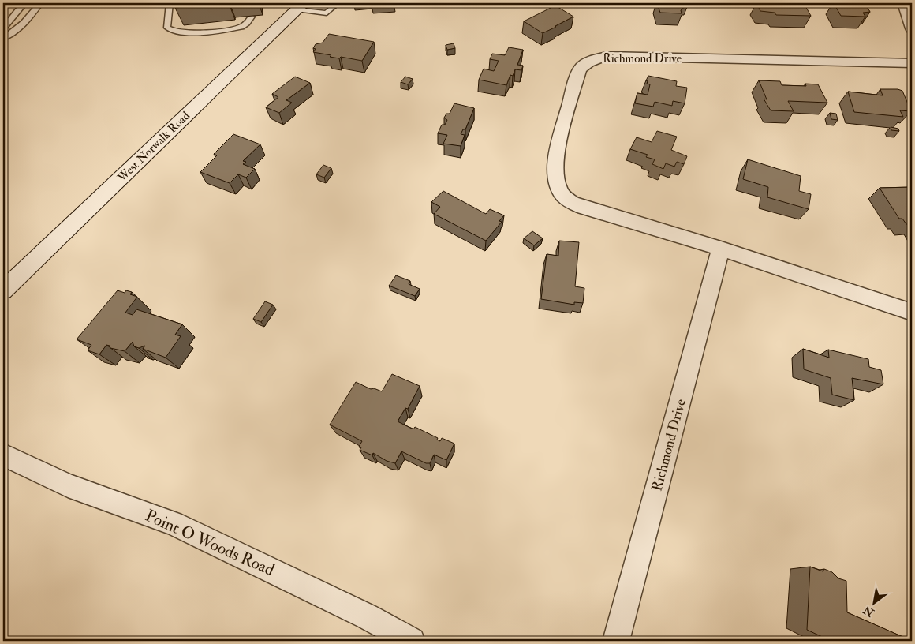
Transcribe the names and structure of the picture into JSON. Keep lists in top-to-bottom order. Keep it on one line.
{"streets":{"main road":["West Norwalk Road"],"street":["Richmond Drive","Point O Woods Road"]},"north":"bottom left"}
